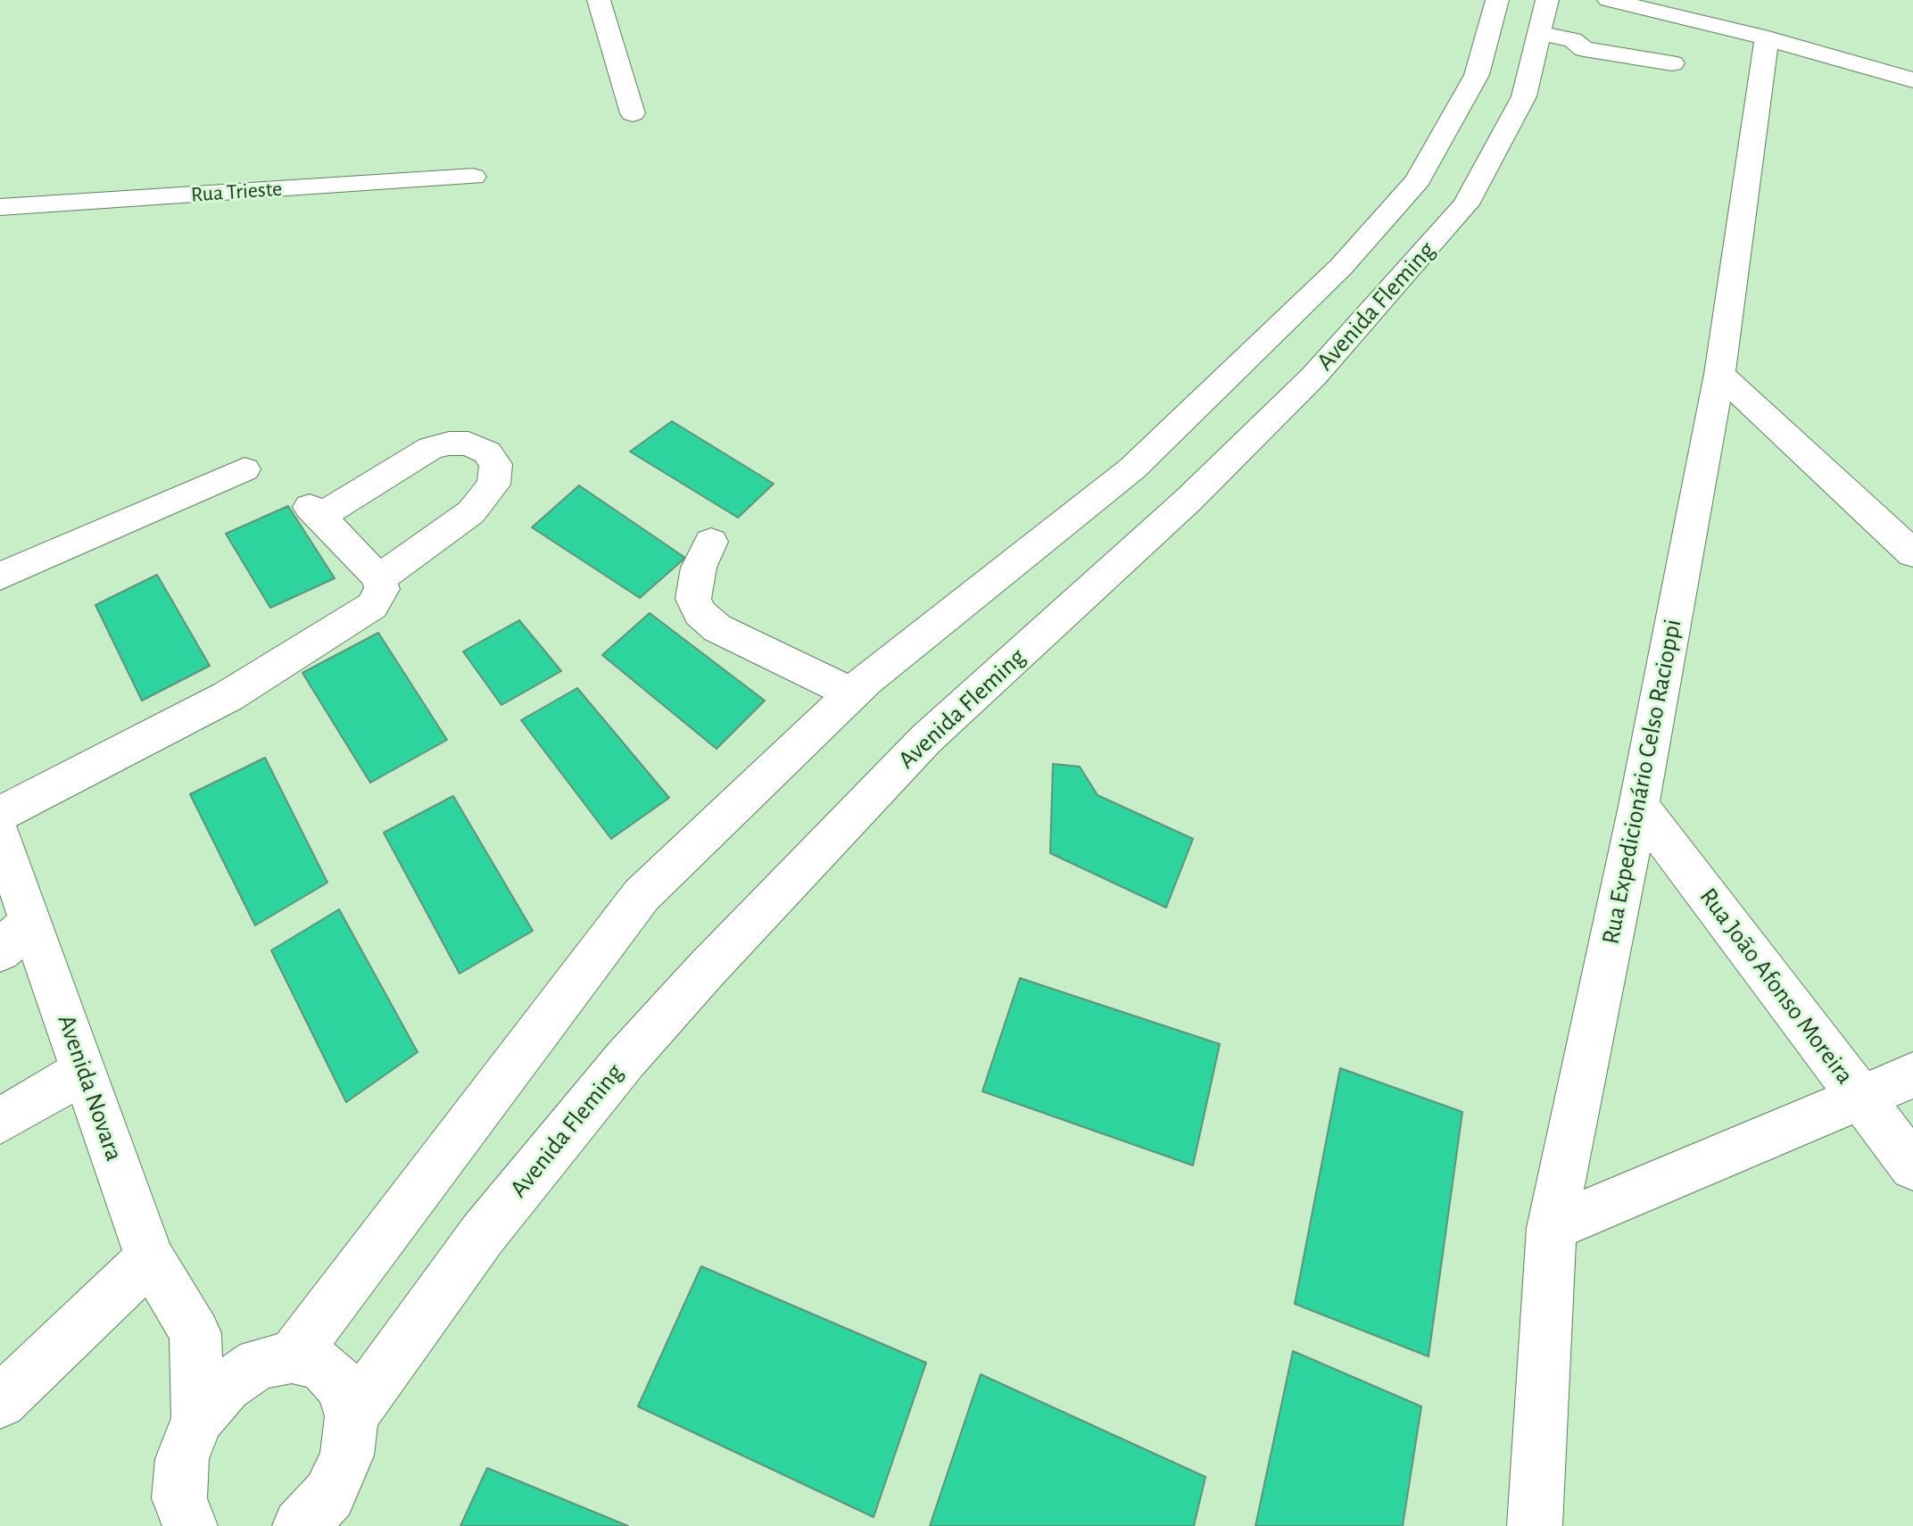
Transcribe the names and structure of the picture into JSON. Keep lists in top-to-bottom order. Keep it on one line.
{"streets":{"street":["Rua Trieste","Avenida Fleming","Rua Expedicionário Celso Racioppi","Rua João Afonso Moreira","Avenida Novara"]},"crossings":[["Rua Expedicionário Celso Racioppi","Rua João Afonso Moreira"]]}
